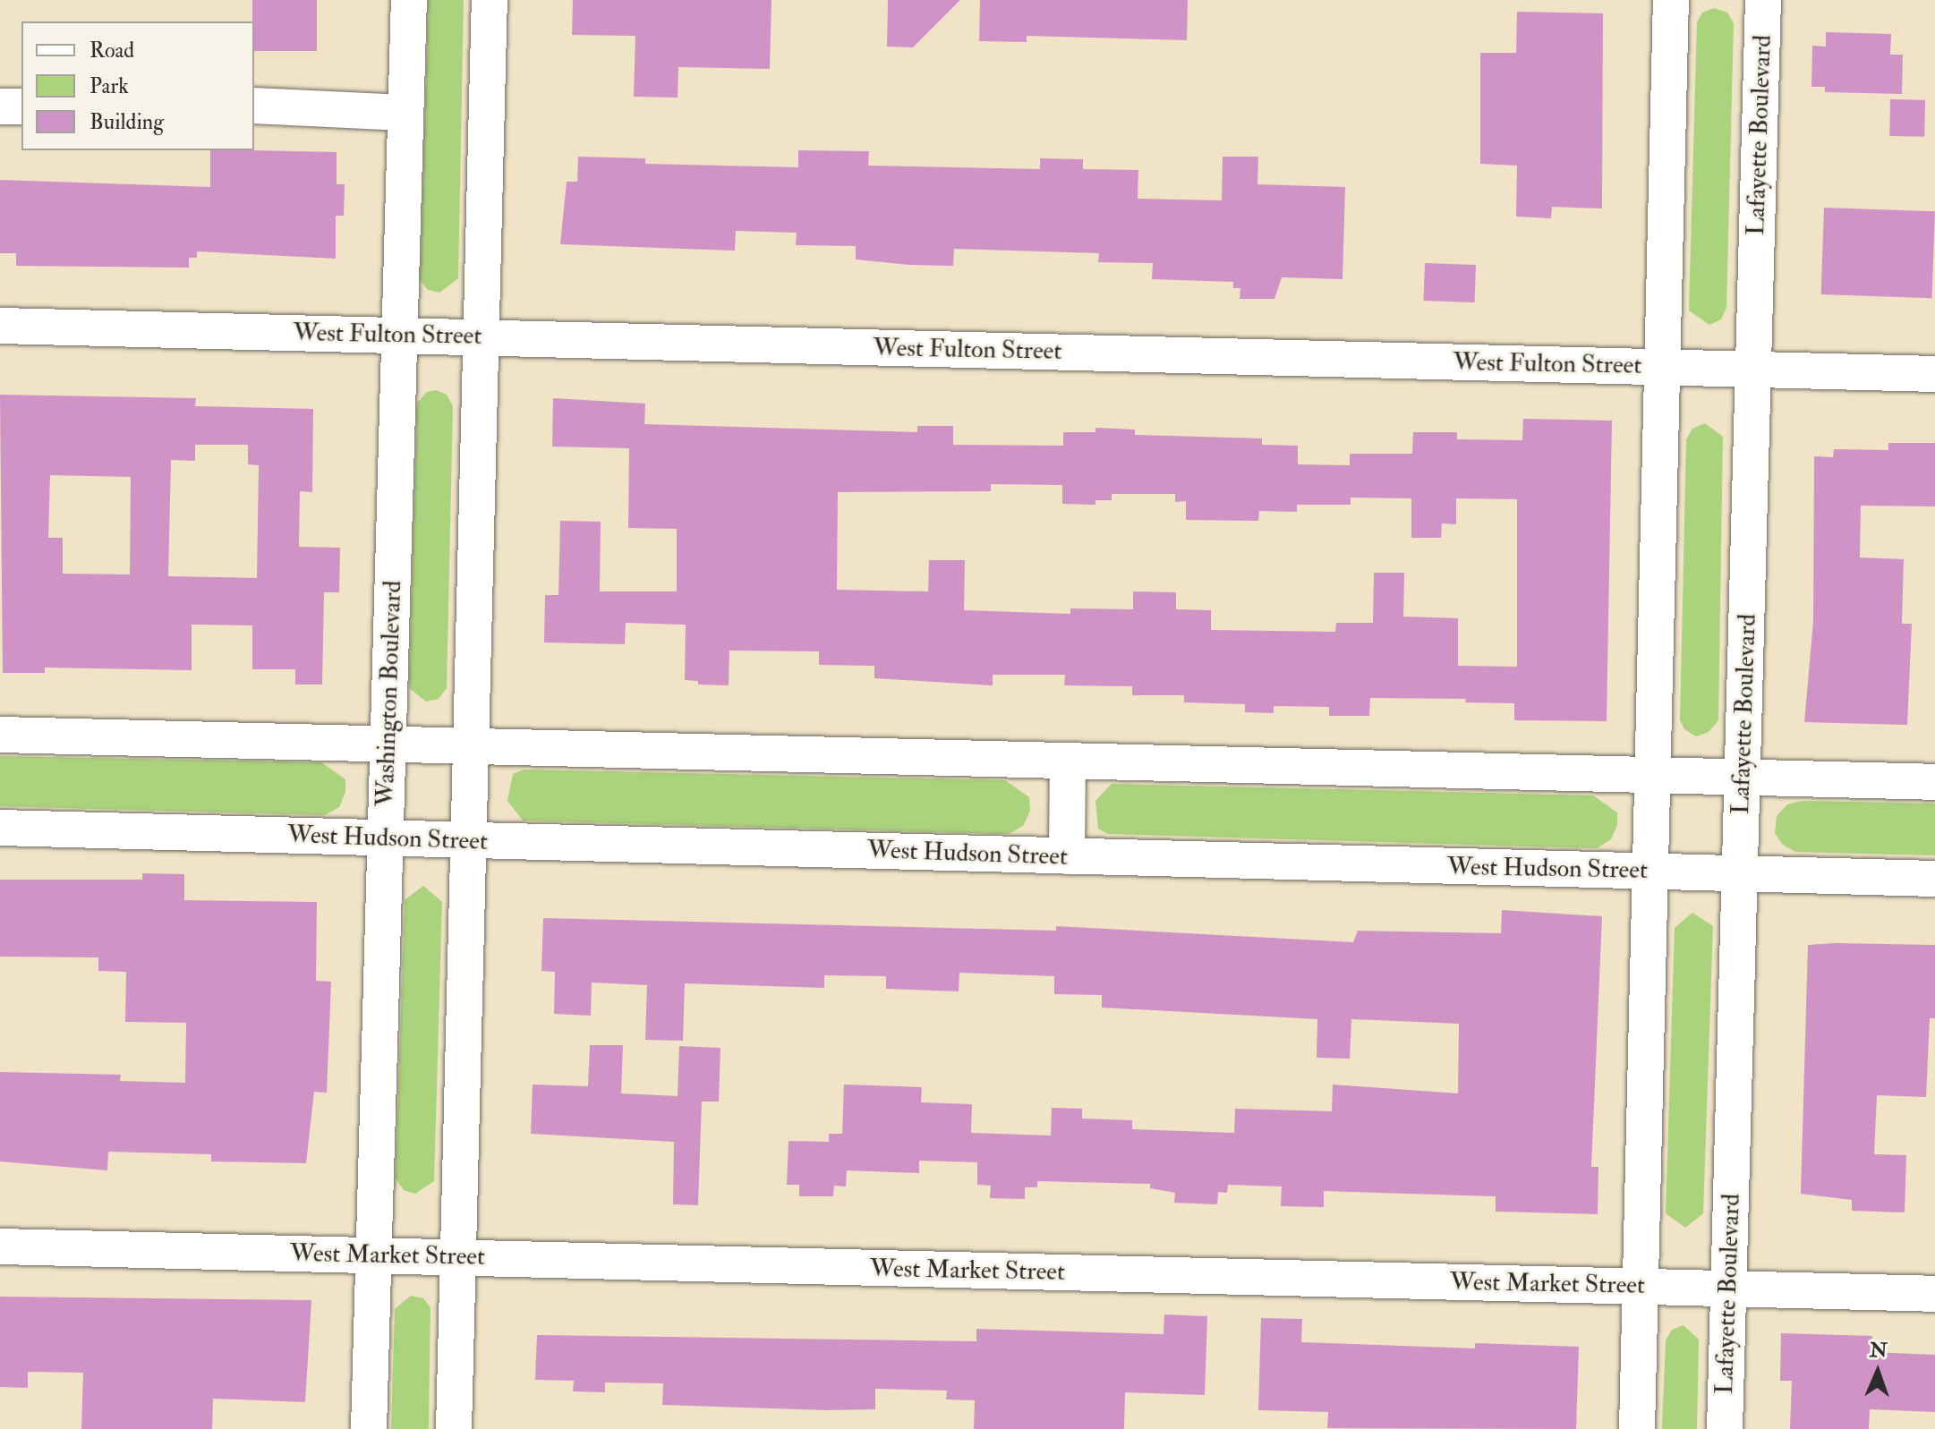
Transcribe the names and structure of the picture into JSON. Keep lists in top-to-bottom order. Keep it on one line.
{"streets":{"street":["Lafayette Boulevard","West Fulton Street","Washington Boulevard","West Hudson Street","West Market Street"]},"crossings":[["Lafayette Boulevard","West Fulton Street"],["Lafayette Boulevard","West Hudson Street"],["Lafayette Boulevard","West Market Street"],["West Fulton Street","Washington Boulevard"],["Washington Boulevard","West Hudson Street"],["Washington Boulevard","West Market Street"]],"legend":["Road","Park","Building"],"north":"top"}
